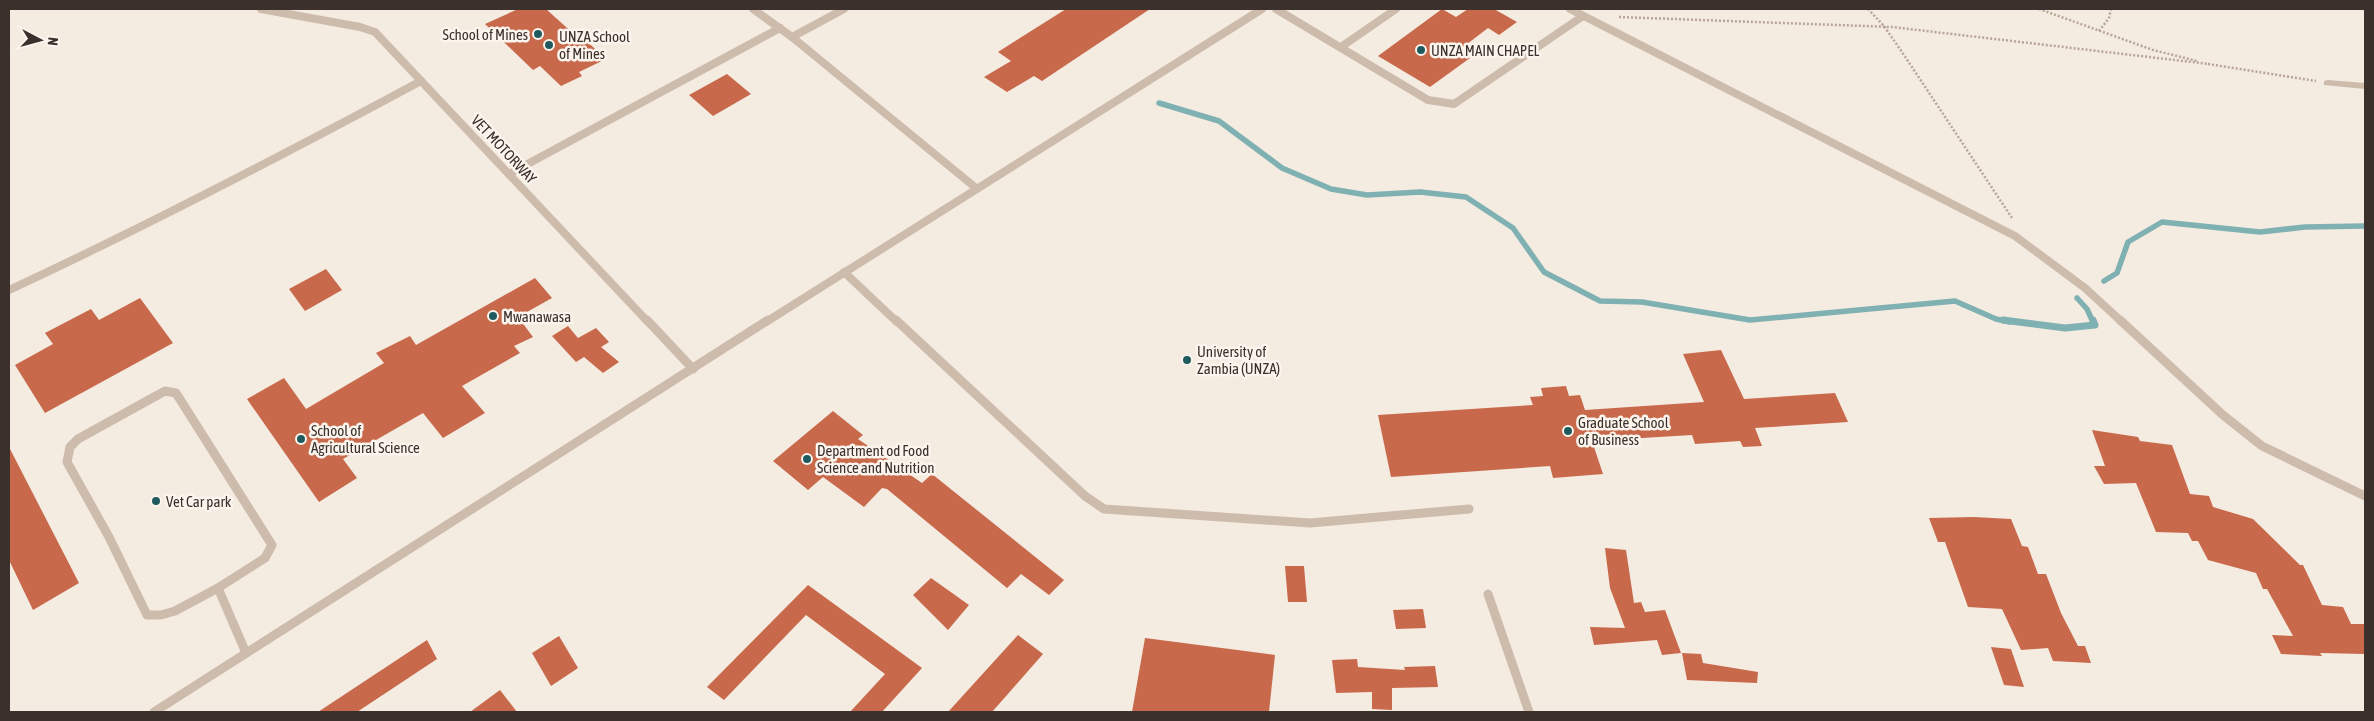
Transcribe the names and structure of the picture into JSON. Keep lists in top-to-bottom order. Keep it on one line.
{"streets":{"lane":["VET MOTORWAY"]},"places":["School of Mines","UNZA School of Mines","UNZA MAIN CHAPEL","Mwanawasa","University of Zambia (UNZA)","Graduate School of Business","School of Agricultural Science","Department od Food Science and Nutrition","Vet Car park"],"north":"right"}
